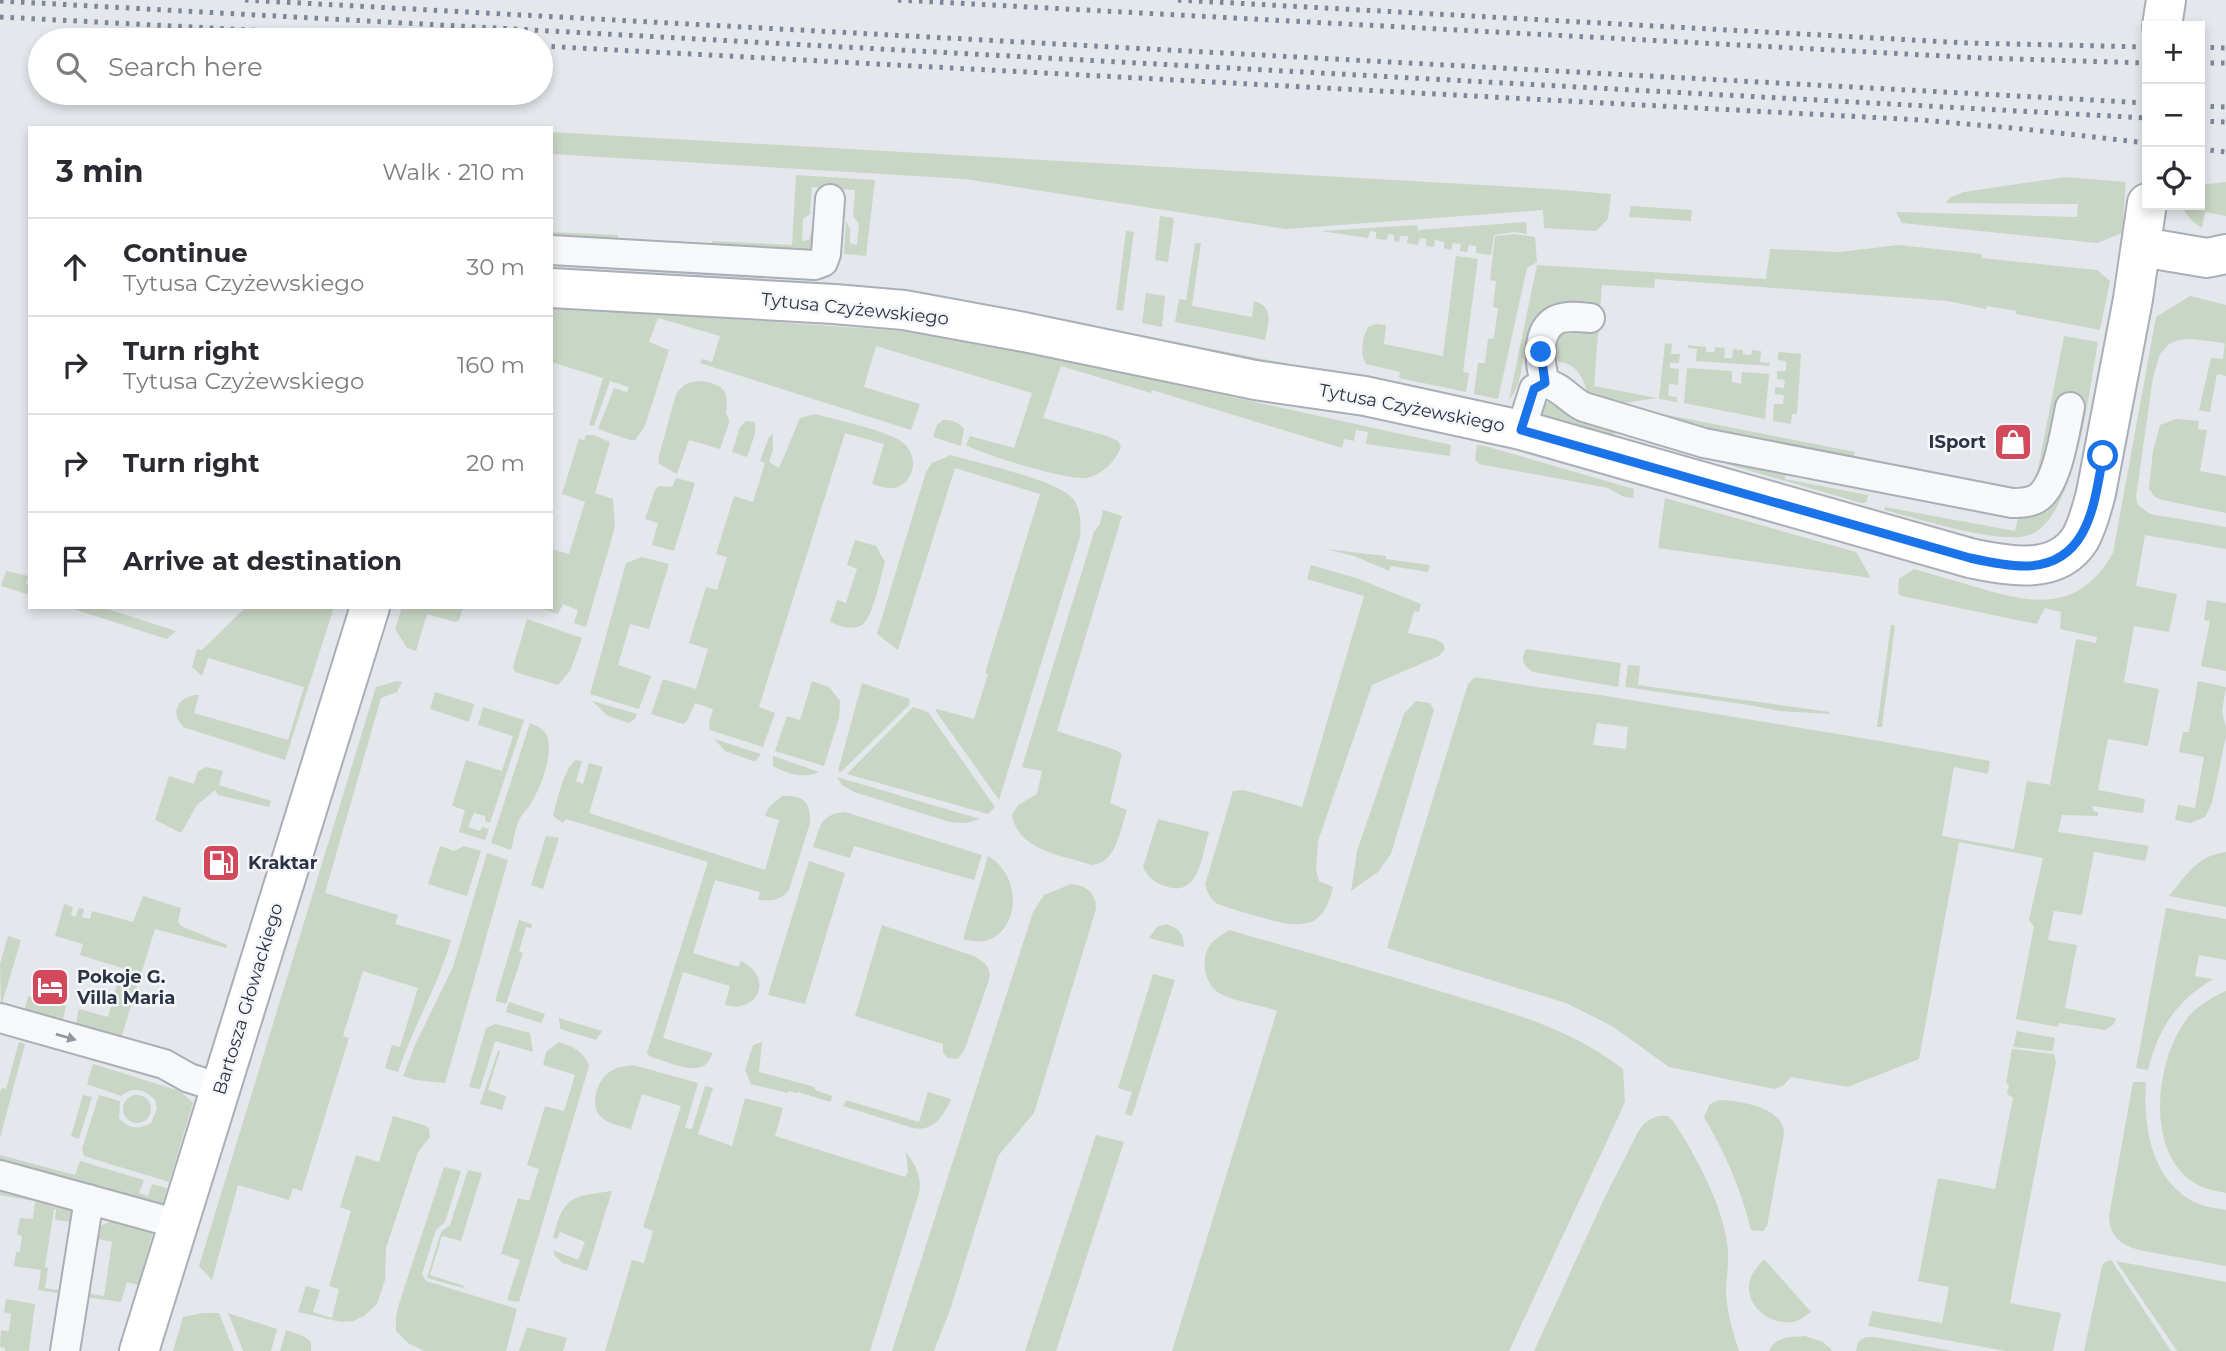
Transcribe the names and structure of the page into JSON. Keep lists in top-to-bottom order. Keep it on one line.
{"streets":{"street":["Tytusa Czyżewskiego","Bartosza Głowackiego"]},"places":{"shop":["ISport"],"fuel station":["Kraktar"],"hotel":["Pokoje G. Villa Maria"]},"page":{"map_buttons":["+","−"],"search":"Search here","heading":["3 min","Walk · 210 m"],"list":[["Continue","Tytusa Czyżewskiego","30 m"],["Turn right","Tytusa Czyżewskiego","160 m"],["Turn right","20 m"],"Arrive at destination"]}}
